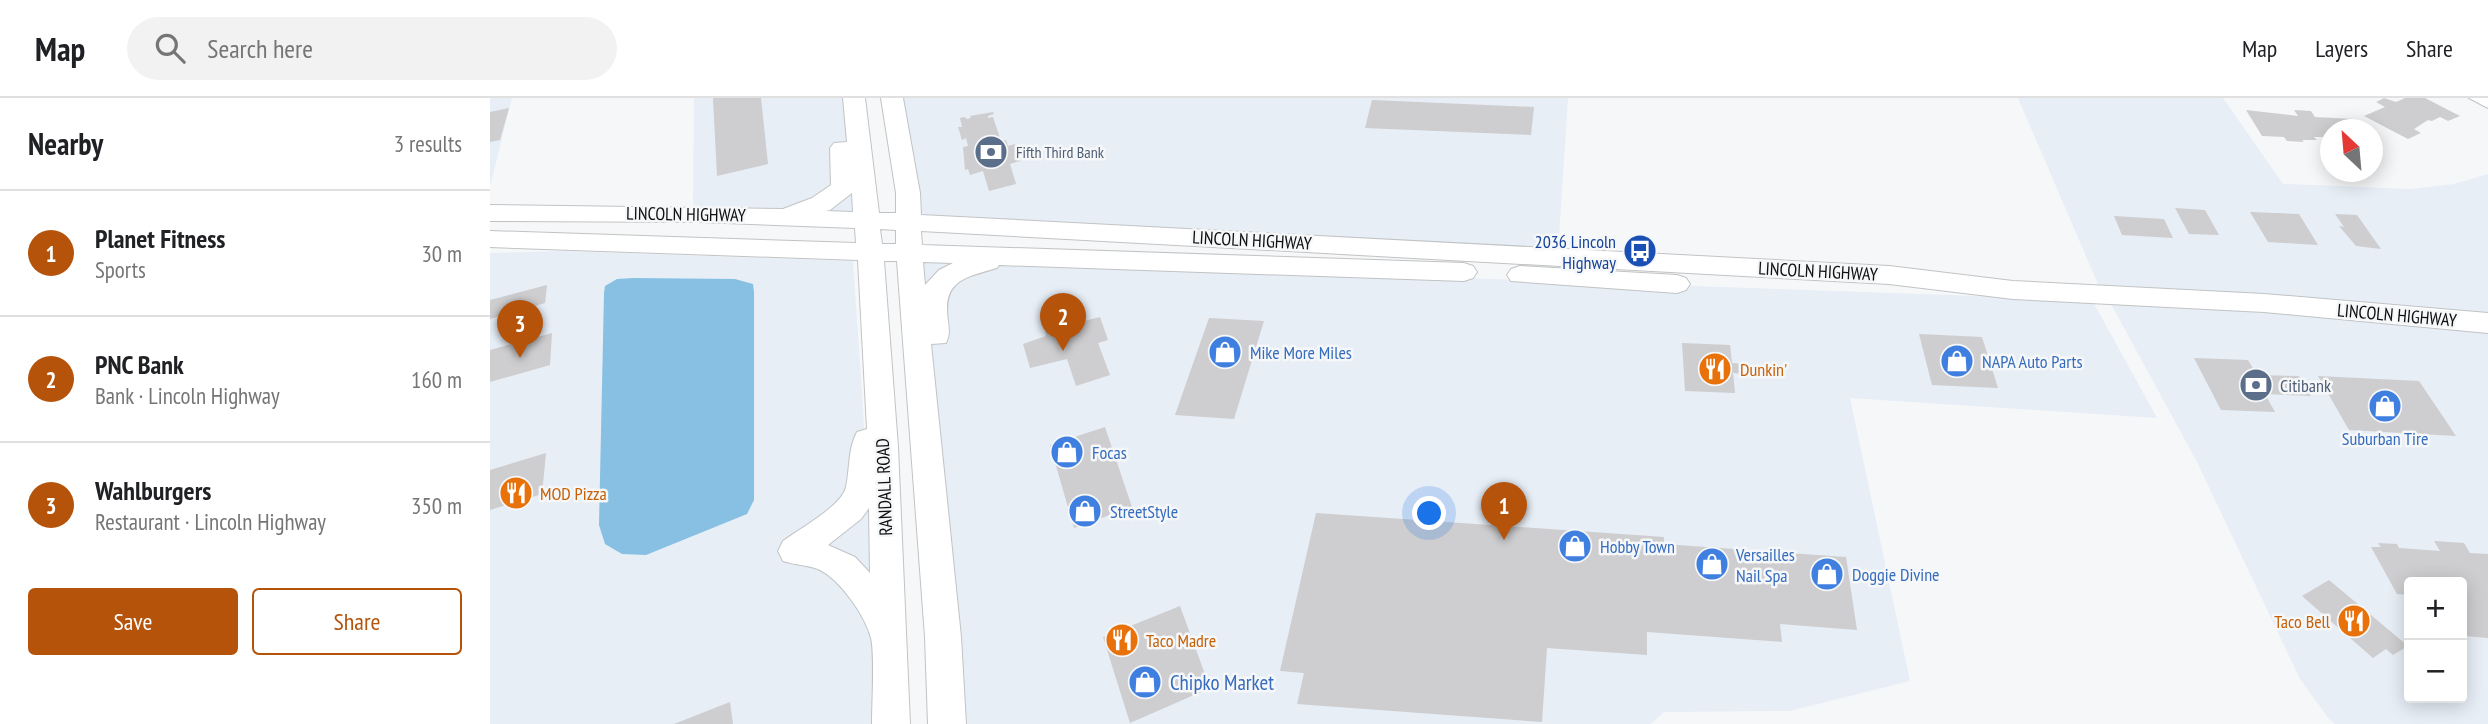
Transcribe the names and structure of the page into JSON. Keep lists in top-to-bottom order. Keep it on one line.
{"streets":{"main road":["LINCOLN HIGHWAY","RANDALL ROAD"]},"crossings":[["LINCOLN HIGHWAY","RANDALL ROAD"]],"places":{"bank":["Fifth Third Bank","Citibank"],"bus stop":["2036 Lincoln Highway"],"shop":["Mike More Miles","NAPA Auto Parts","Suburban Tire","Focas","StreetStyle","Hobby Town","Versailles Nail Spa","Doggie Divine","Chipko Market"],"restaurant":["Dunkin'","MOD Pizza","Taco Bell","Taco Madre"]},"north":"top left","page":{"header":"Map","search":"Search here","nav":["Map","Layers","Share"],"heading":["Nearby","3 results"],"list":[{"mark":"1","name":"Planet Fitness","note":"Sports","value":"30 m"},{"mark":"2","name":"PNC Bank","note":"Bank · Lincoln Highway","value":"160 m"},{"mark":"3","name":"Wahlburgers","note":"Restaurant · Lincoln Highway","value":"350 m"}],"pins":["2","3","1"],"buttons":["Save","Share"],"map_buttons":["+","−"]}}
